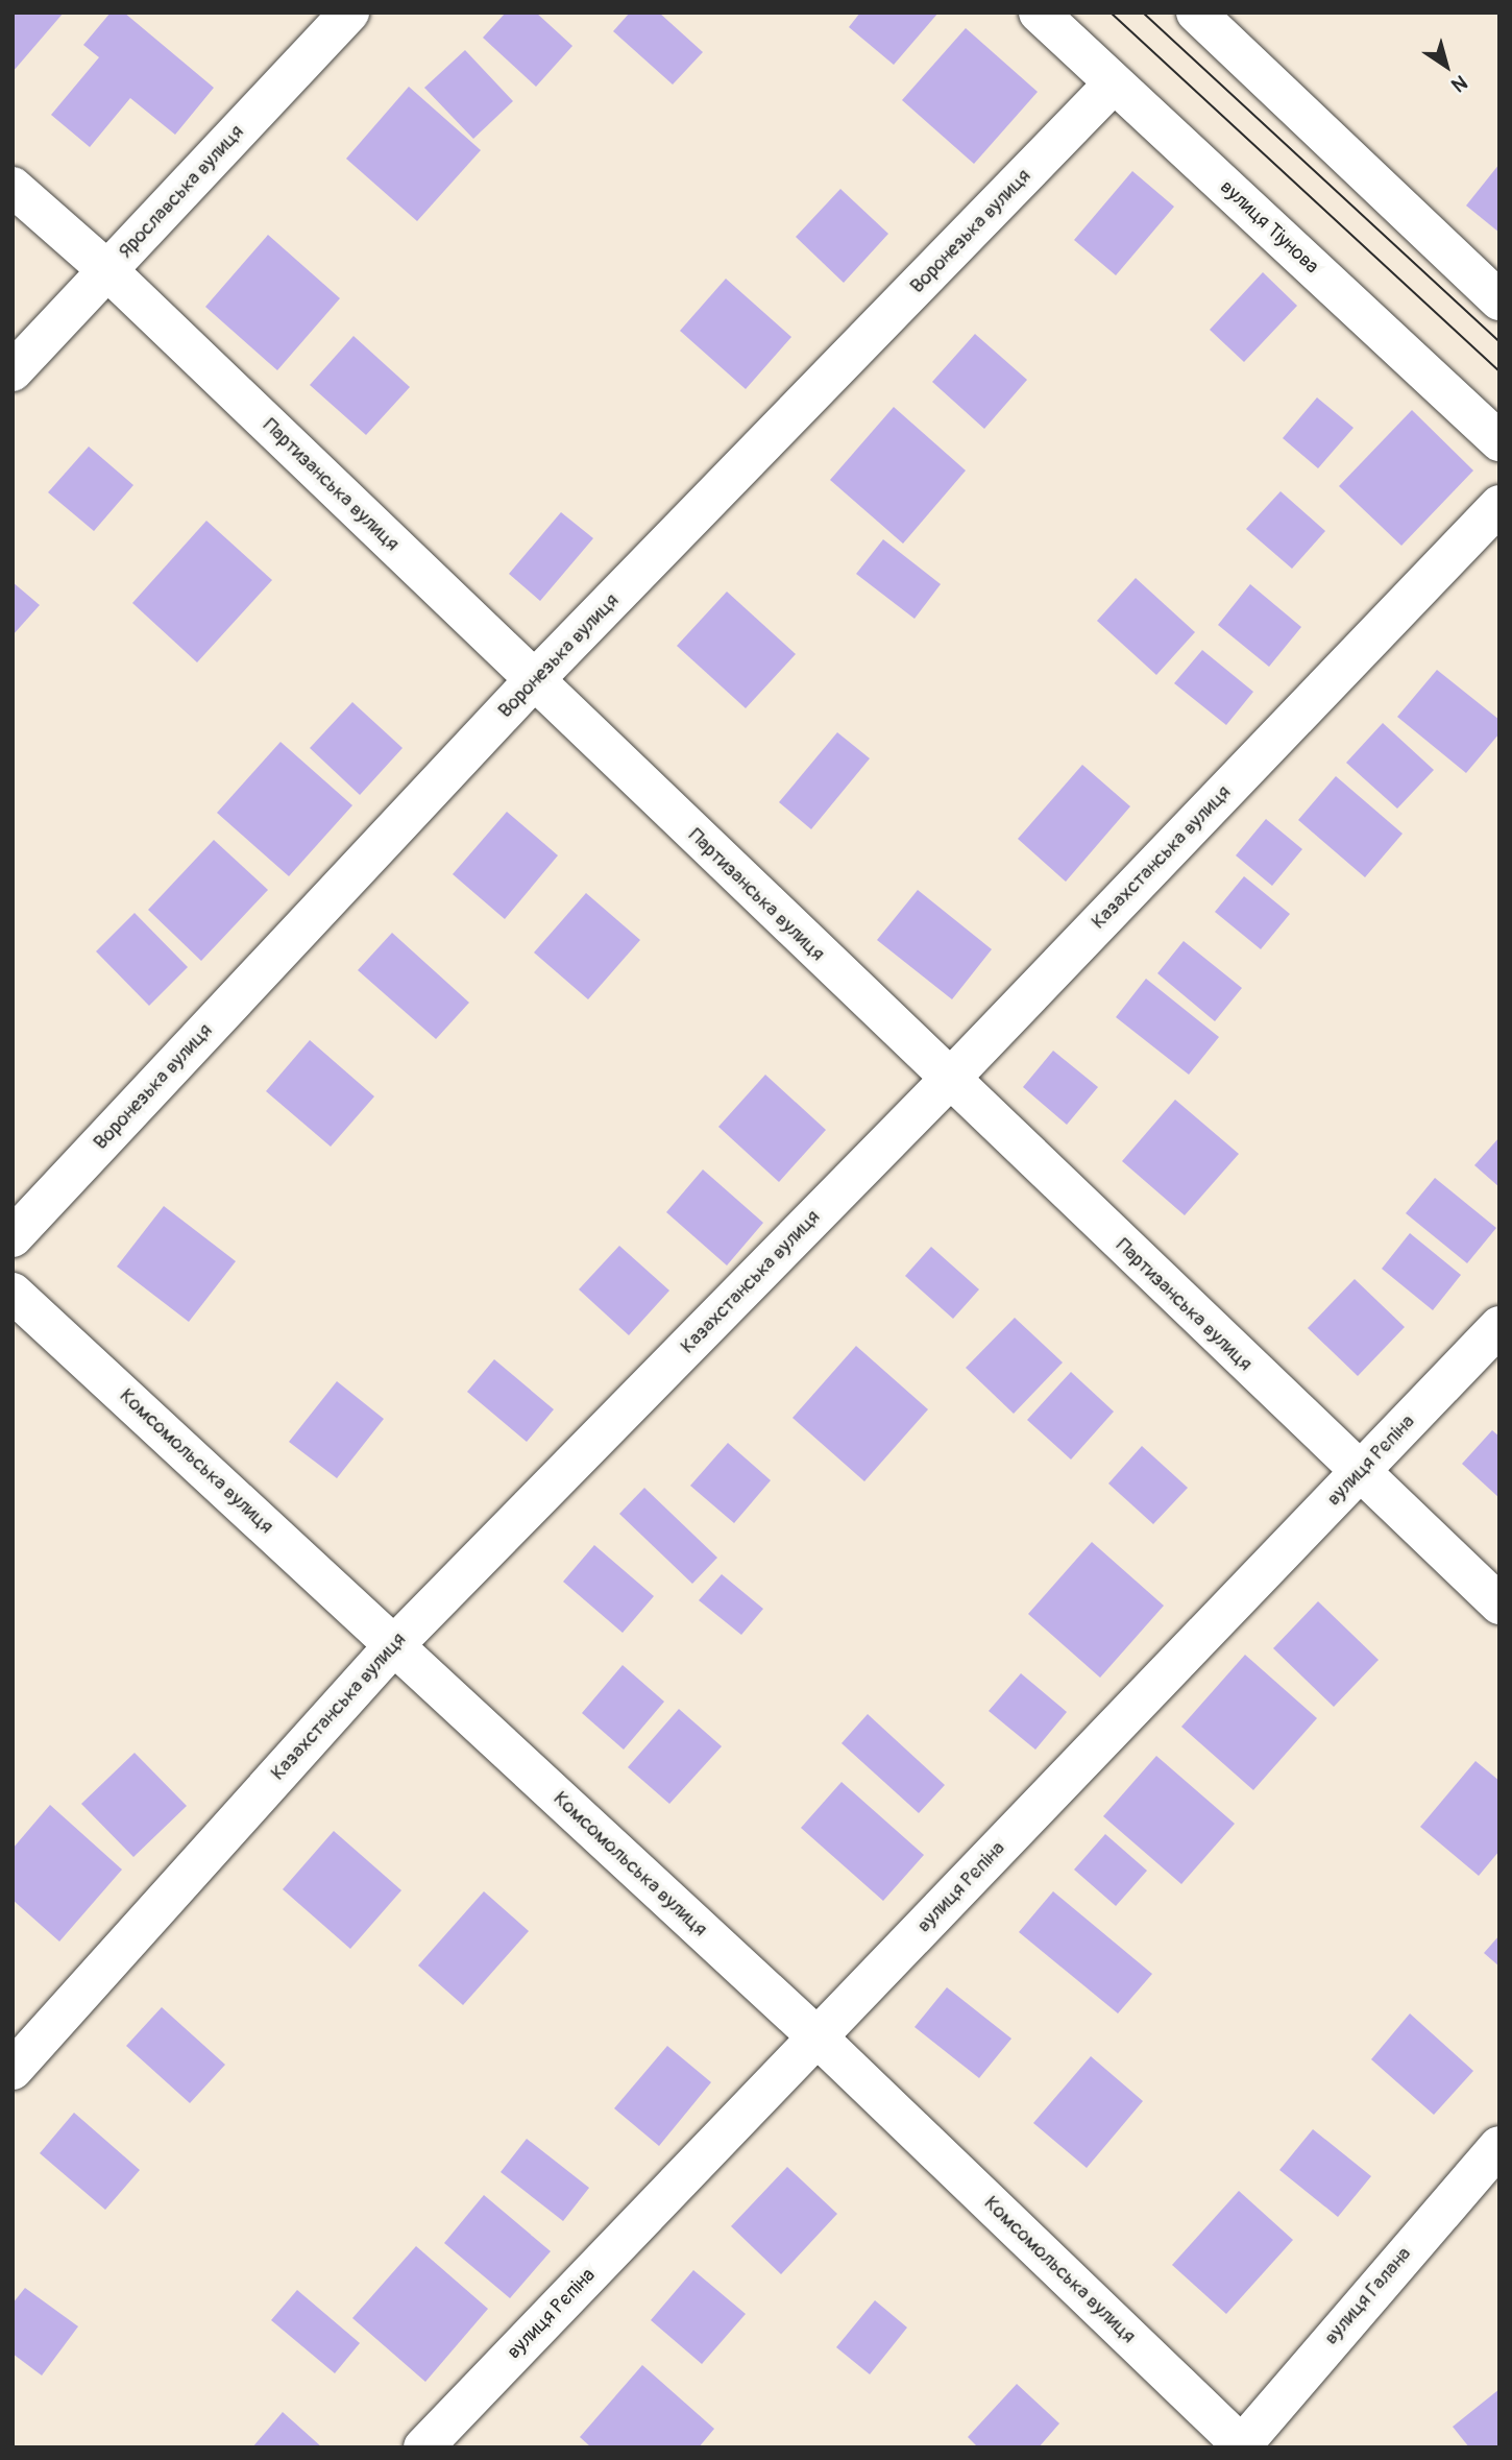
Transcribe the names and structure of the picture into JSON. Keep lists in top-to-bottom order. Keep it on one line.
{"streets":{"street":["Ярославська вулиця","вулиця Тіунова","Воронезька вулиця","Партизанська вулиця","Казахстанська вулиця","вулиця Рєпіна","Комсомольська вулиця","вулиця Галана"]},"crossings":[["Ярославська вулиця","Партизанська вулиця"],["вулиця Тіунова","Воронезька вулиця"],["Воронезька вулиця","Партизанська вулиця"],["Партизанська вулиця","Казахстанська вулиця"],["Партизанська вулиця","вулиця Рєпіна"],["Казахстанська вулиця","Комсомольська вулиця"],["вулиця Рєпіна","Комсомольська вулиця"],["Комсомольська вулиця","вулиця Галана"]],"north":"bottom right"}
